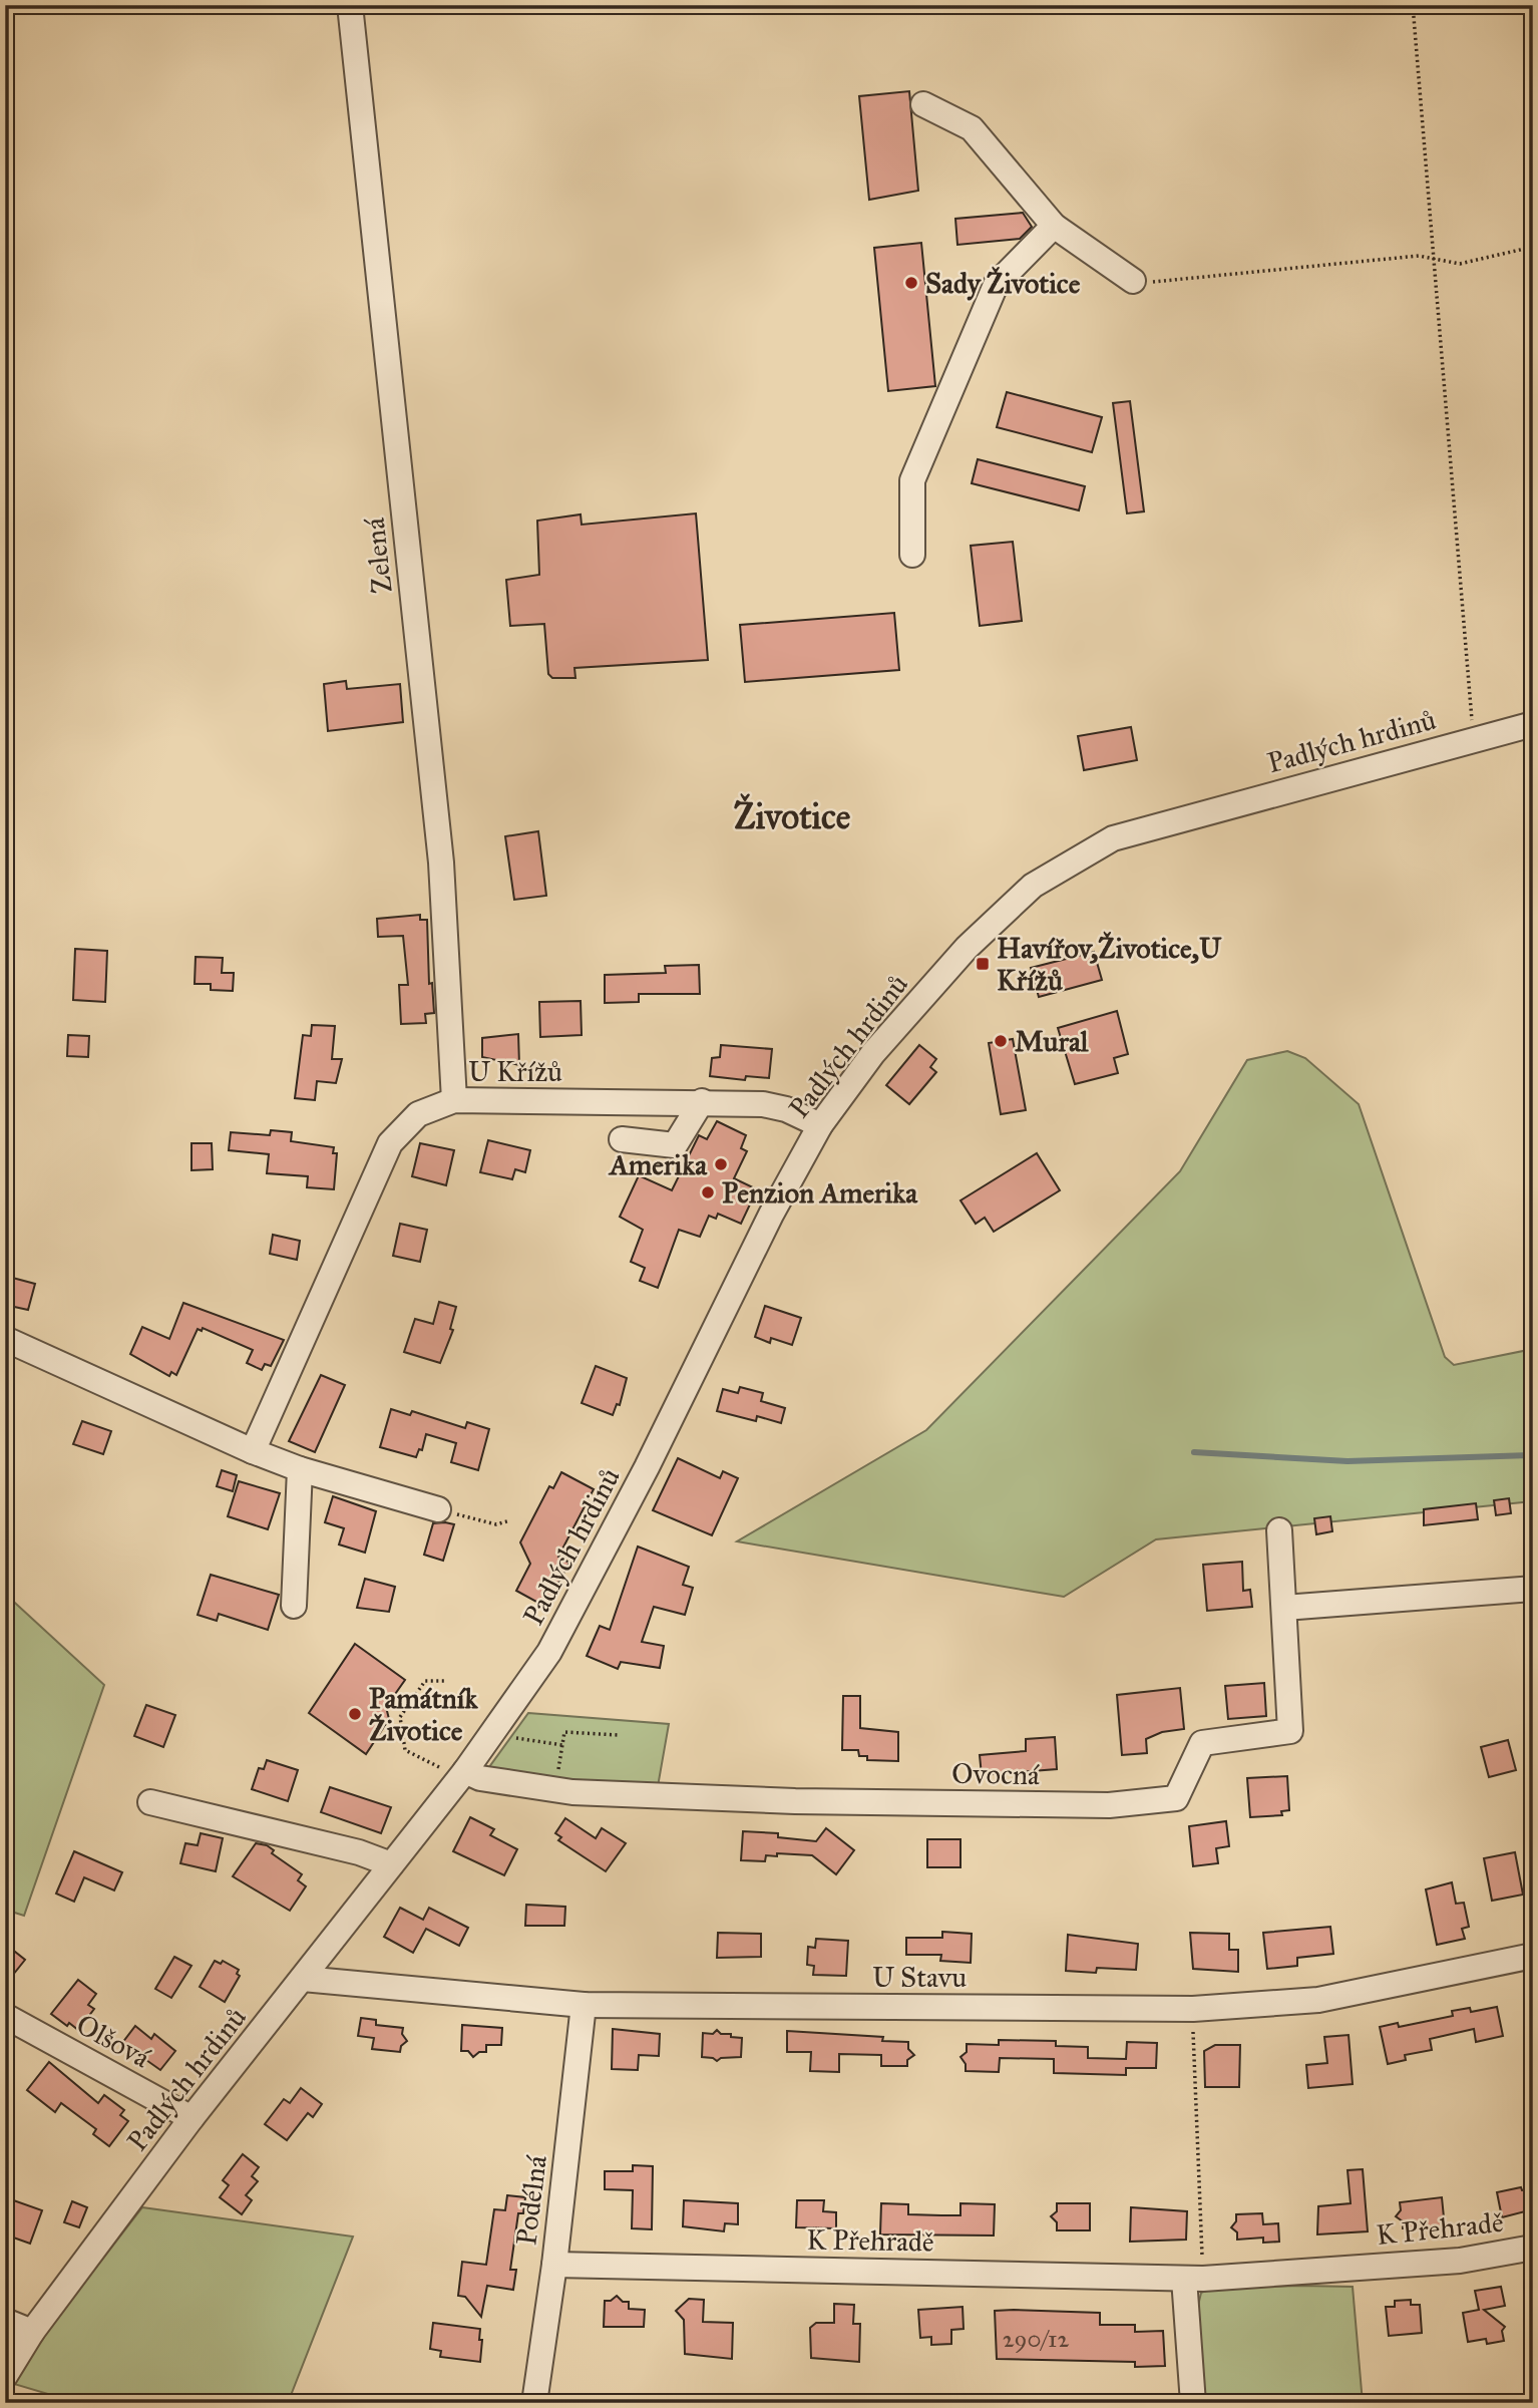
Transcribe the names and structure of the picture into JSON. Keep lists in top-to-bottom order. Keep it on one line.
{"streets":{"street":["Zelená","Padlých hrdinů","U Křížů","Ovocná","U Stavu","Olšová","Podélná","K Přehradě"]},"crossings":[["Zelená","U Křížů"],["Padlých hrdinů","U Křížů"],["Padlých hrdinů","Ovocná"],["Padlých hrdinů","U Stavu"],["Padlých hrdinů","Olšová"],["U Stavu","Podélná"],["Podélná","K Přehradě"]],"districts":["Životice"],"places":{"other":["Sady Životice","Mural","Amerika","Penzion Amerika","Památník Životice"],"transit":["Havířov,Životice,U Křížů"]},"house_numbers":["290/12"]}
